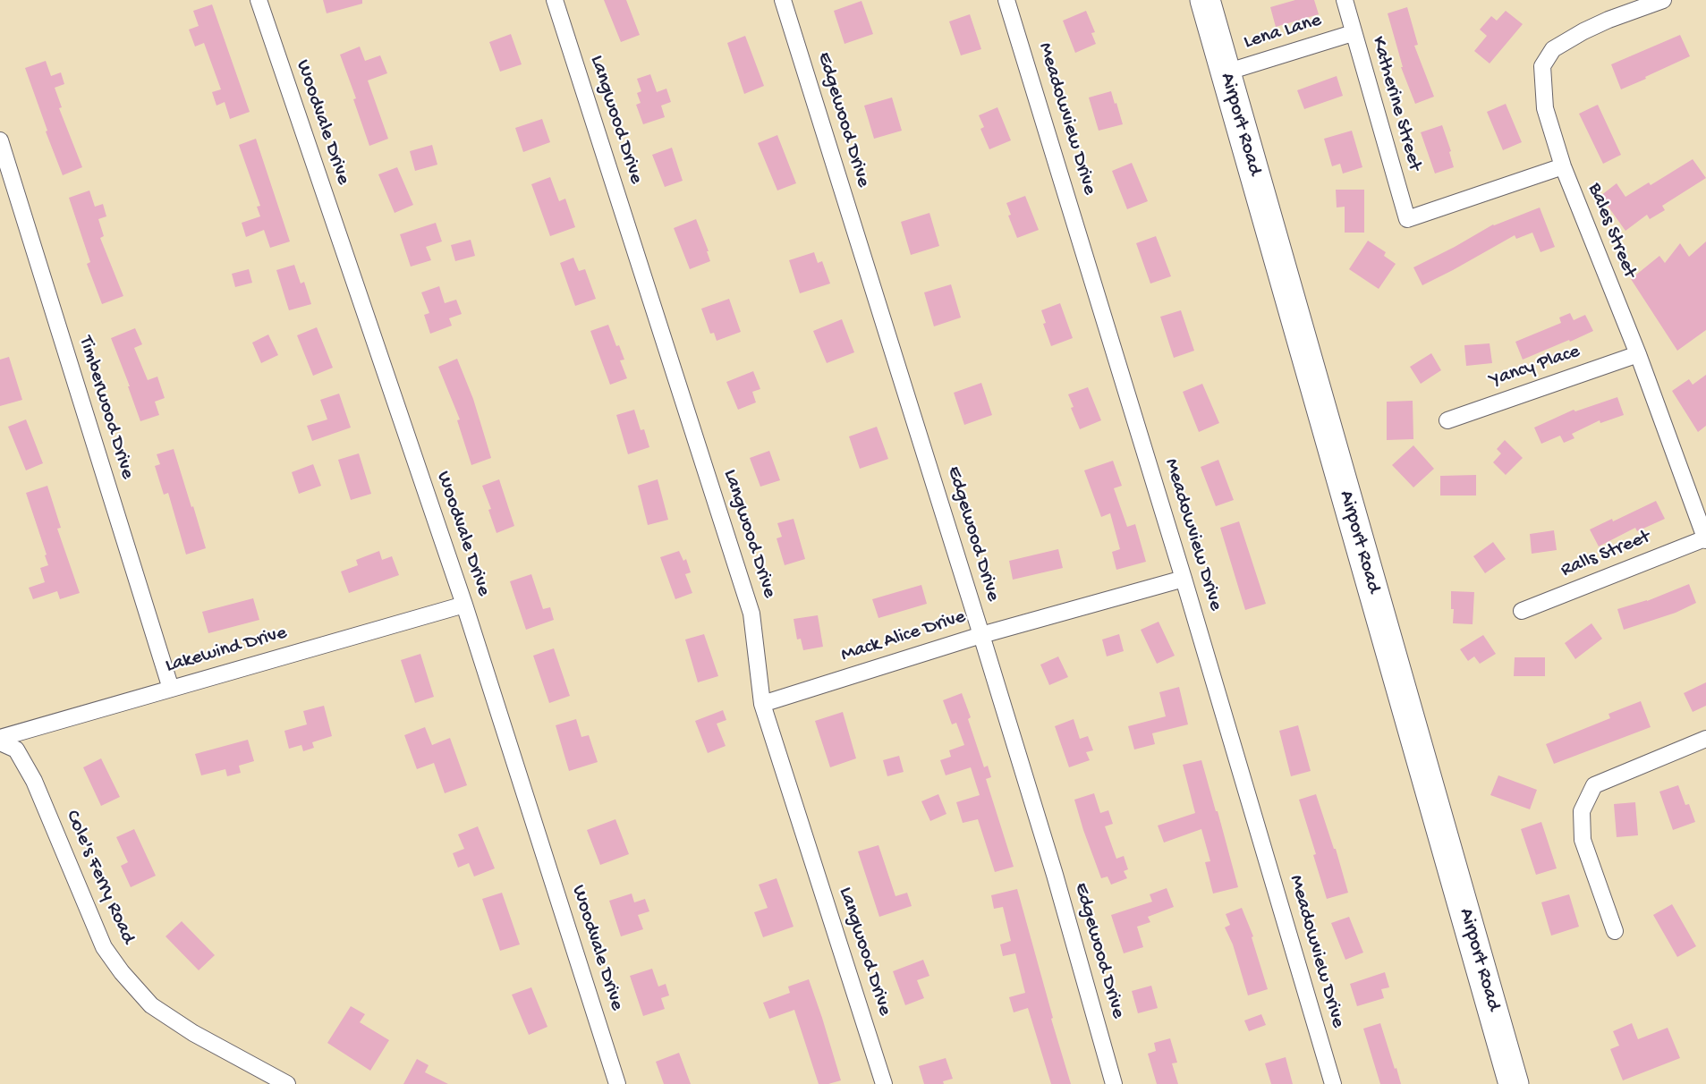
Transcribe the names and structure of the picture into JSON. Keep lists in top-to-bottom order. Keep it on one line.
{"streets":{"highway":["Airport Road"],"street":["Lena Lane","Katherine Street","Meadowview Drive","Langwood Drive","Edgewood Drive","Woodvale Drive","Bales Street","Yancy Place","Timberwood Drive","Ralls Street","Mack Alice Drive","Lakewind Drive","Cole's Ferry Road"]},"crossings":[["Lena Lane","Katherine Street"],["Lena Lane","Airport Road"],["Katherine Street","Bales Street"],["Meadowview Drive","Mack Alice Drive"],["Langwood Drive","Mack Alice Drive"],["Edgewood Drive","Mack Alice Drive"],["Woodvale Drive","Lakewind Drive"],["Bales Street","Yancy Place"],["Bales Street","Ralls Street"],["Timberwood Drive","Lakewind Drive"]]}
